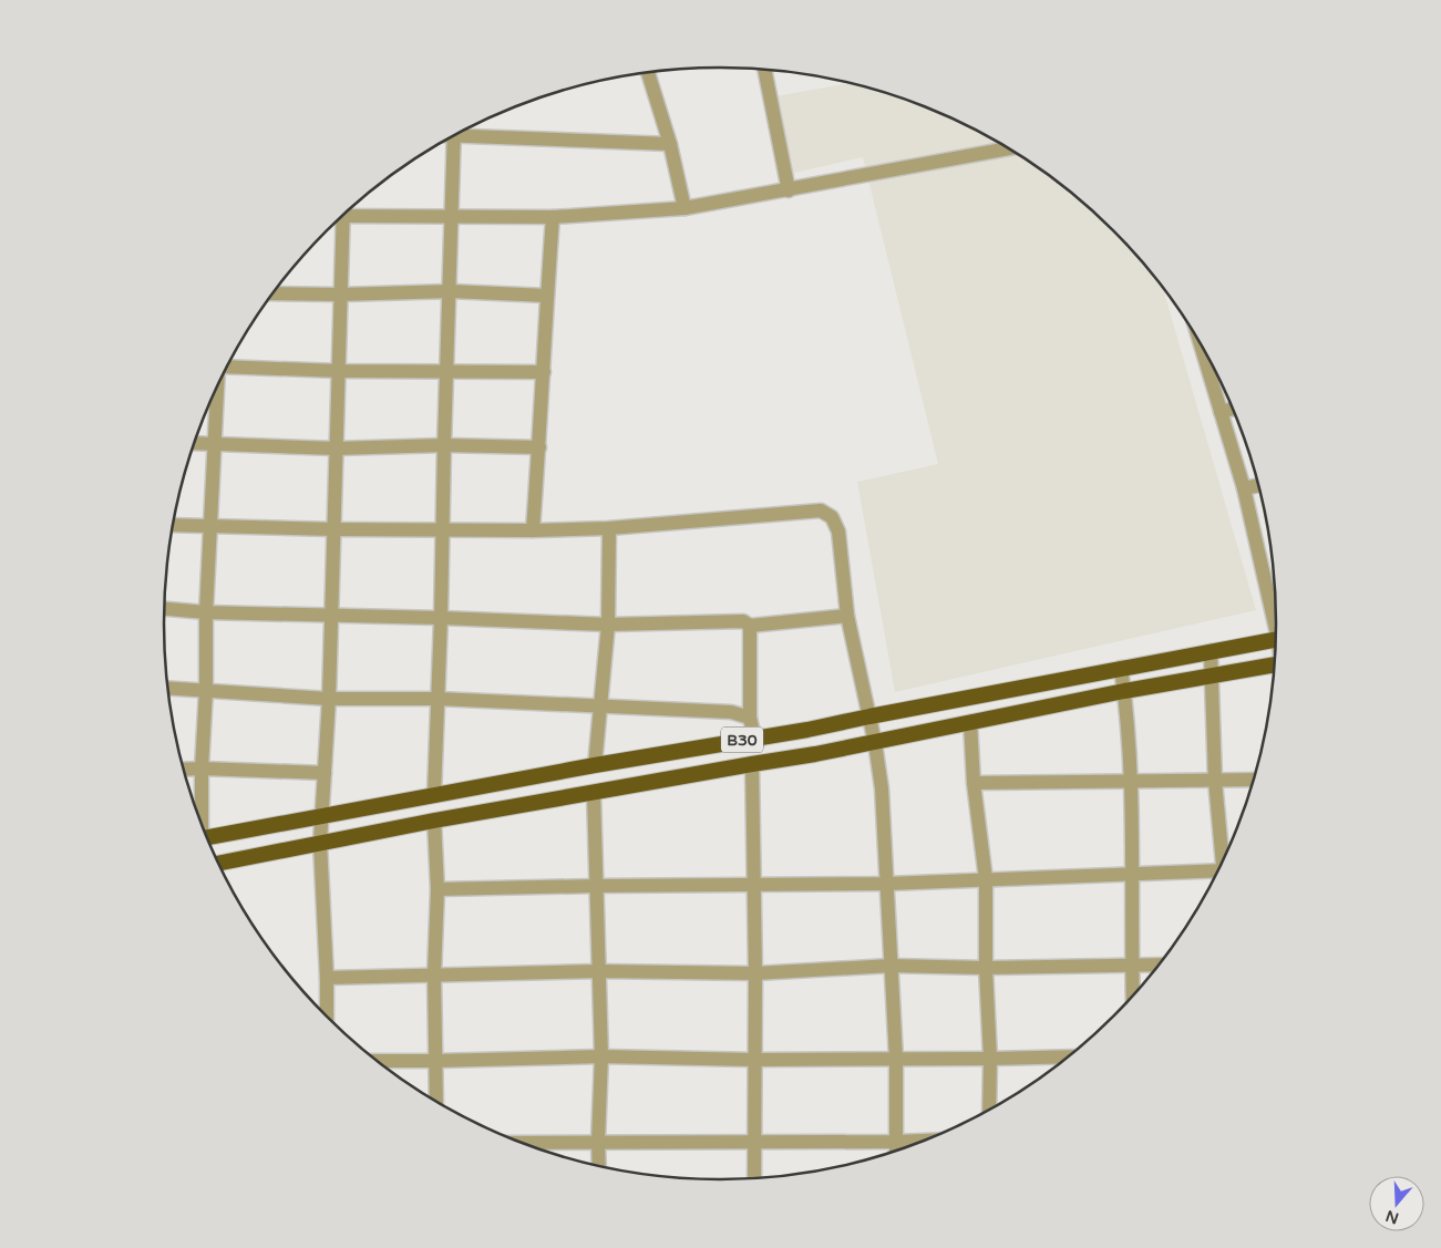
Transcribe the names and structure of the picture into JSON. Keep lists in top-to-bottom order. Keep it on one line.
{"streets":{"highway":["B30"]},"north":"bottom"}
